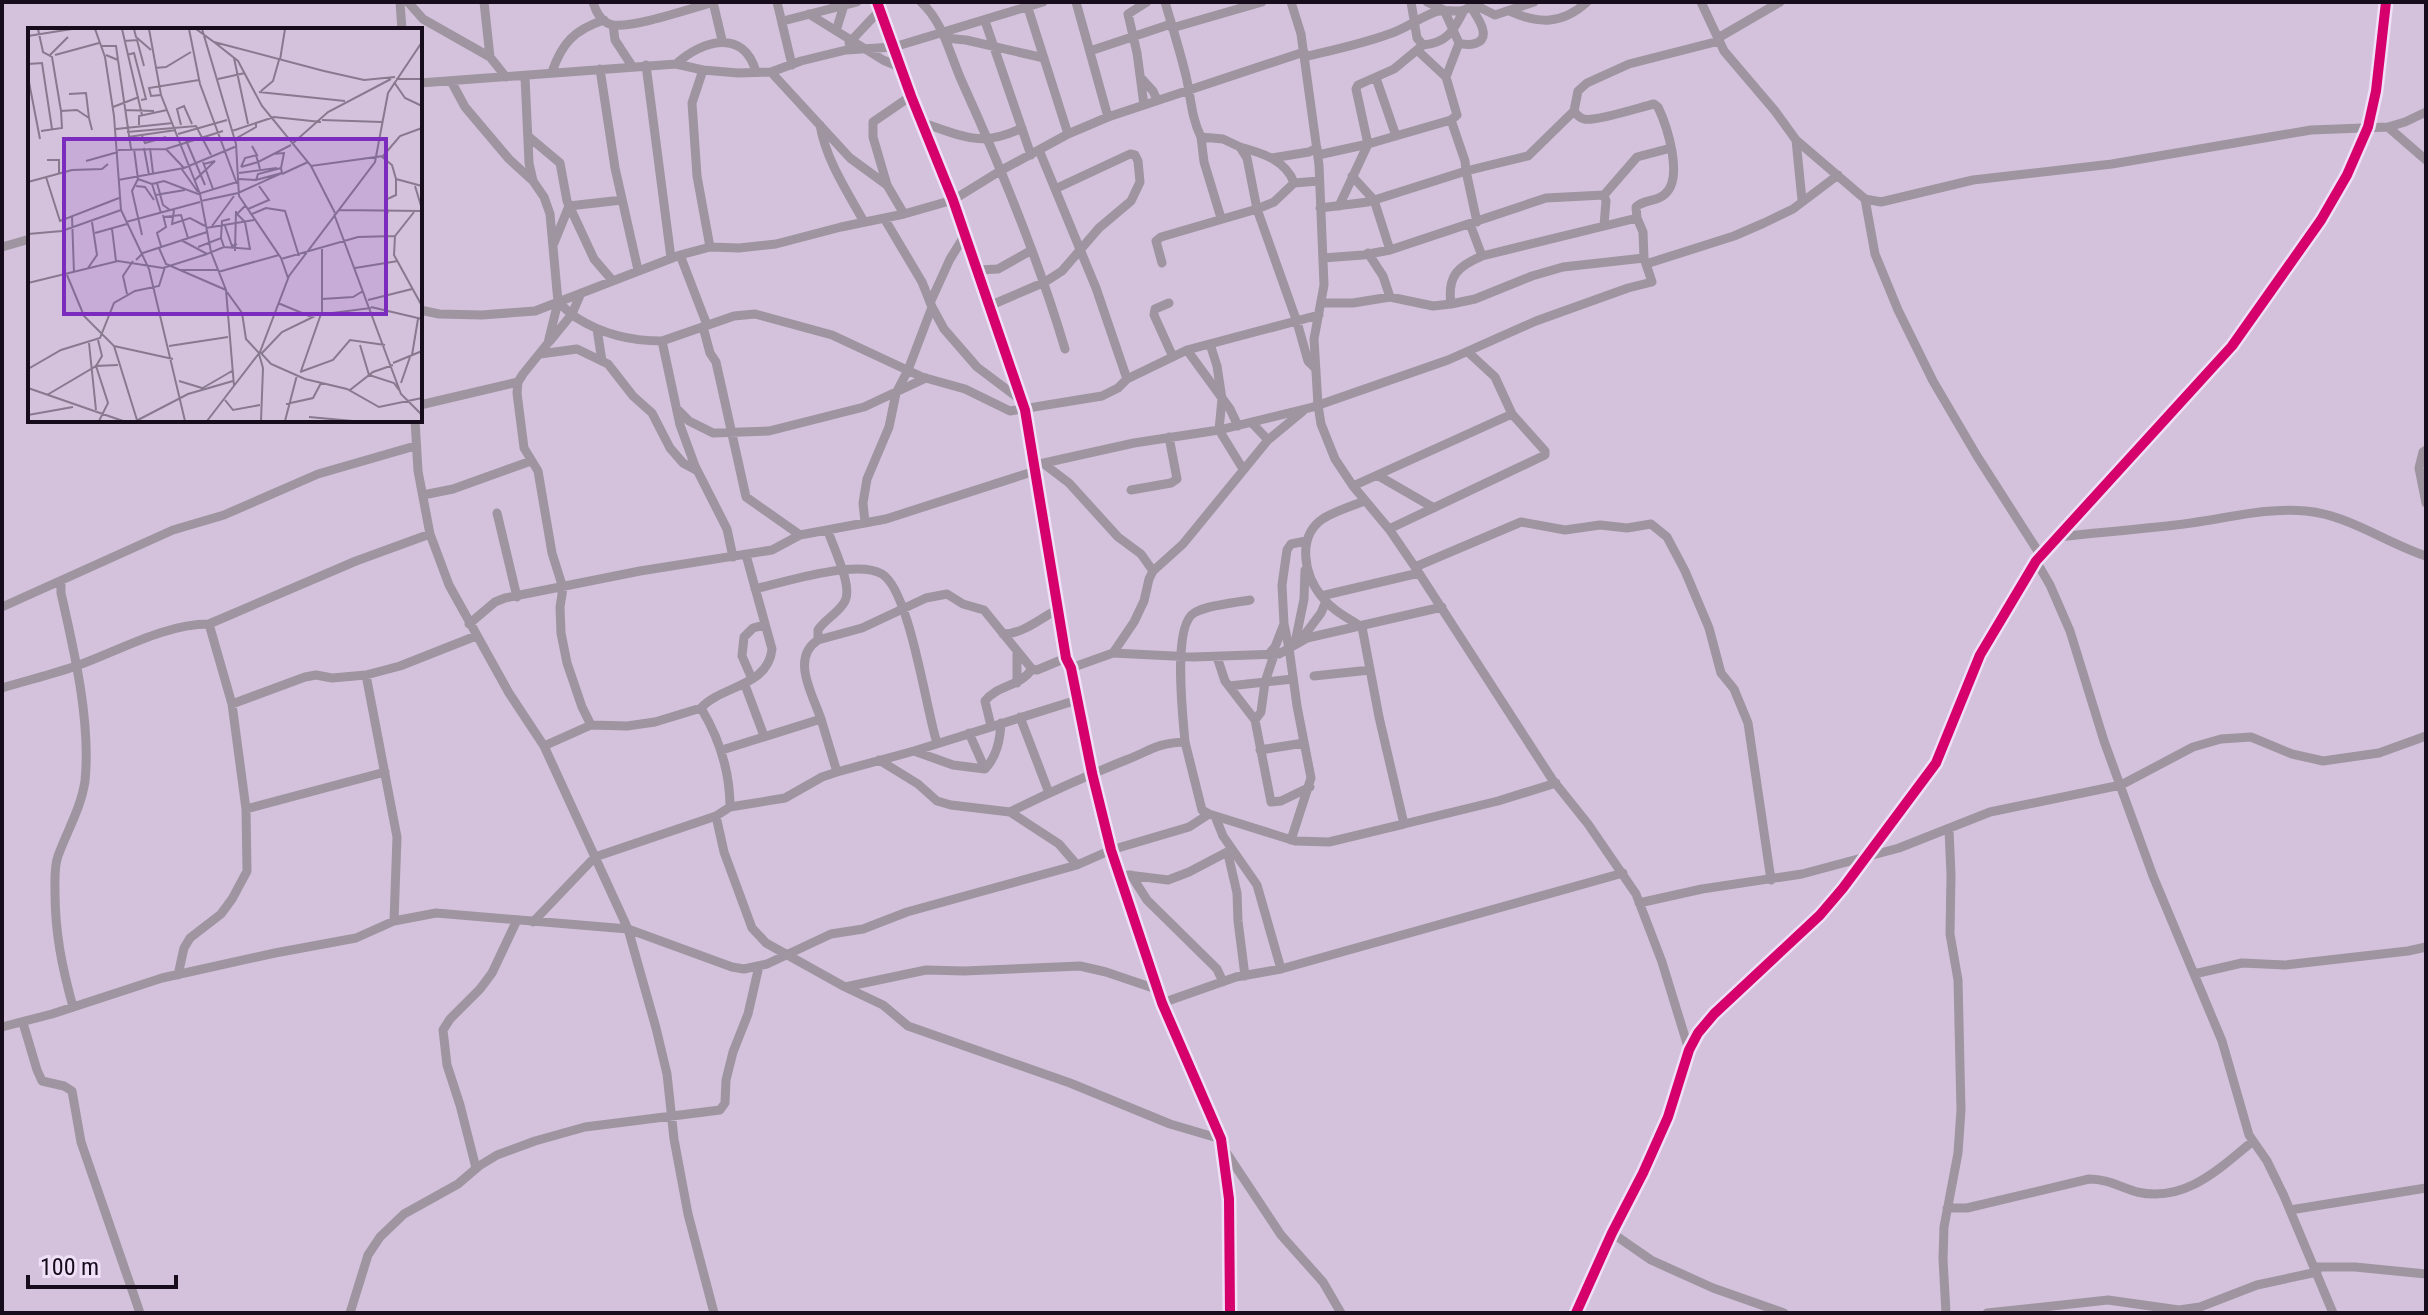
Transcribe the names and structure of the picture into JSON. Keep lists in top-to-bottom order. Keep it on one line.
{"scale_bar":"100 m"}
